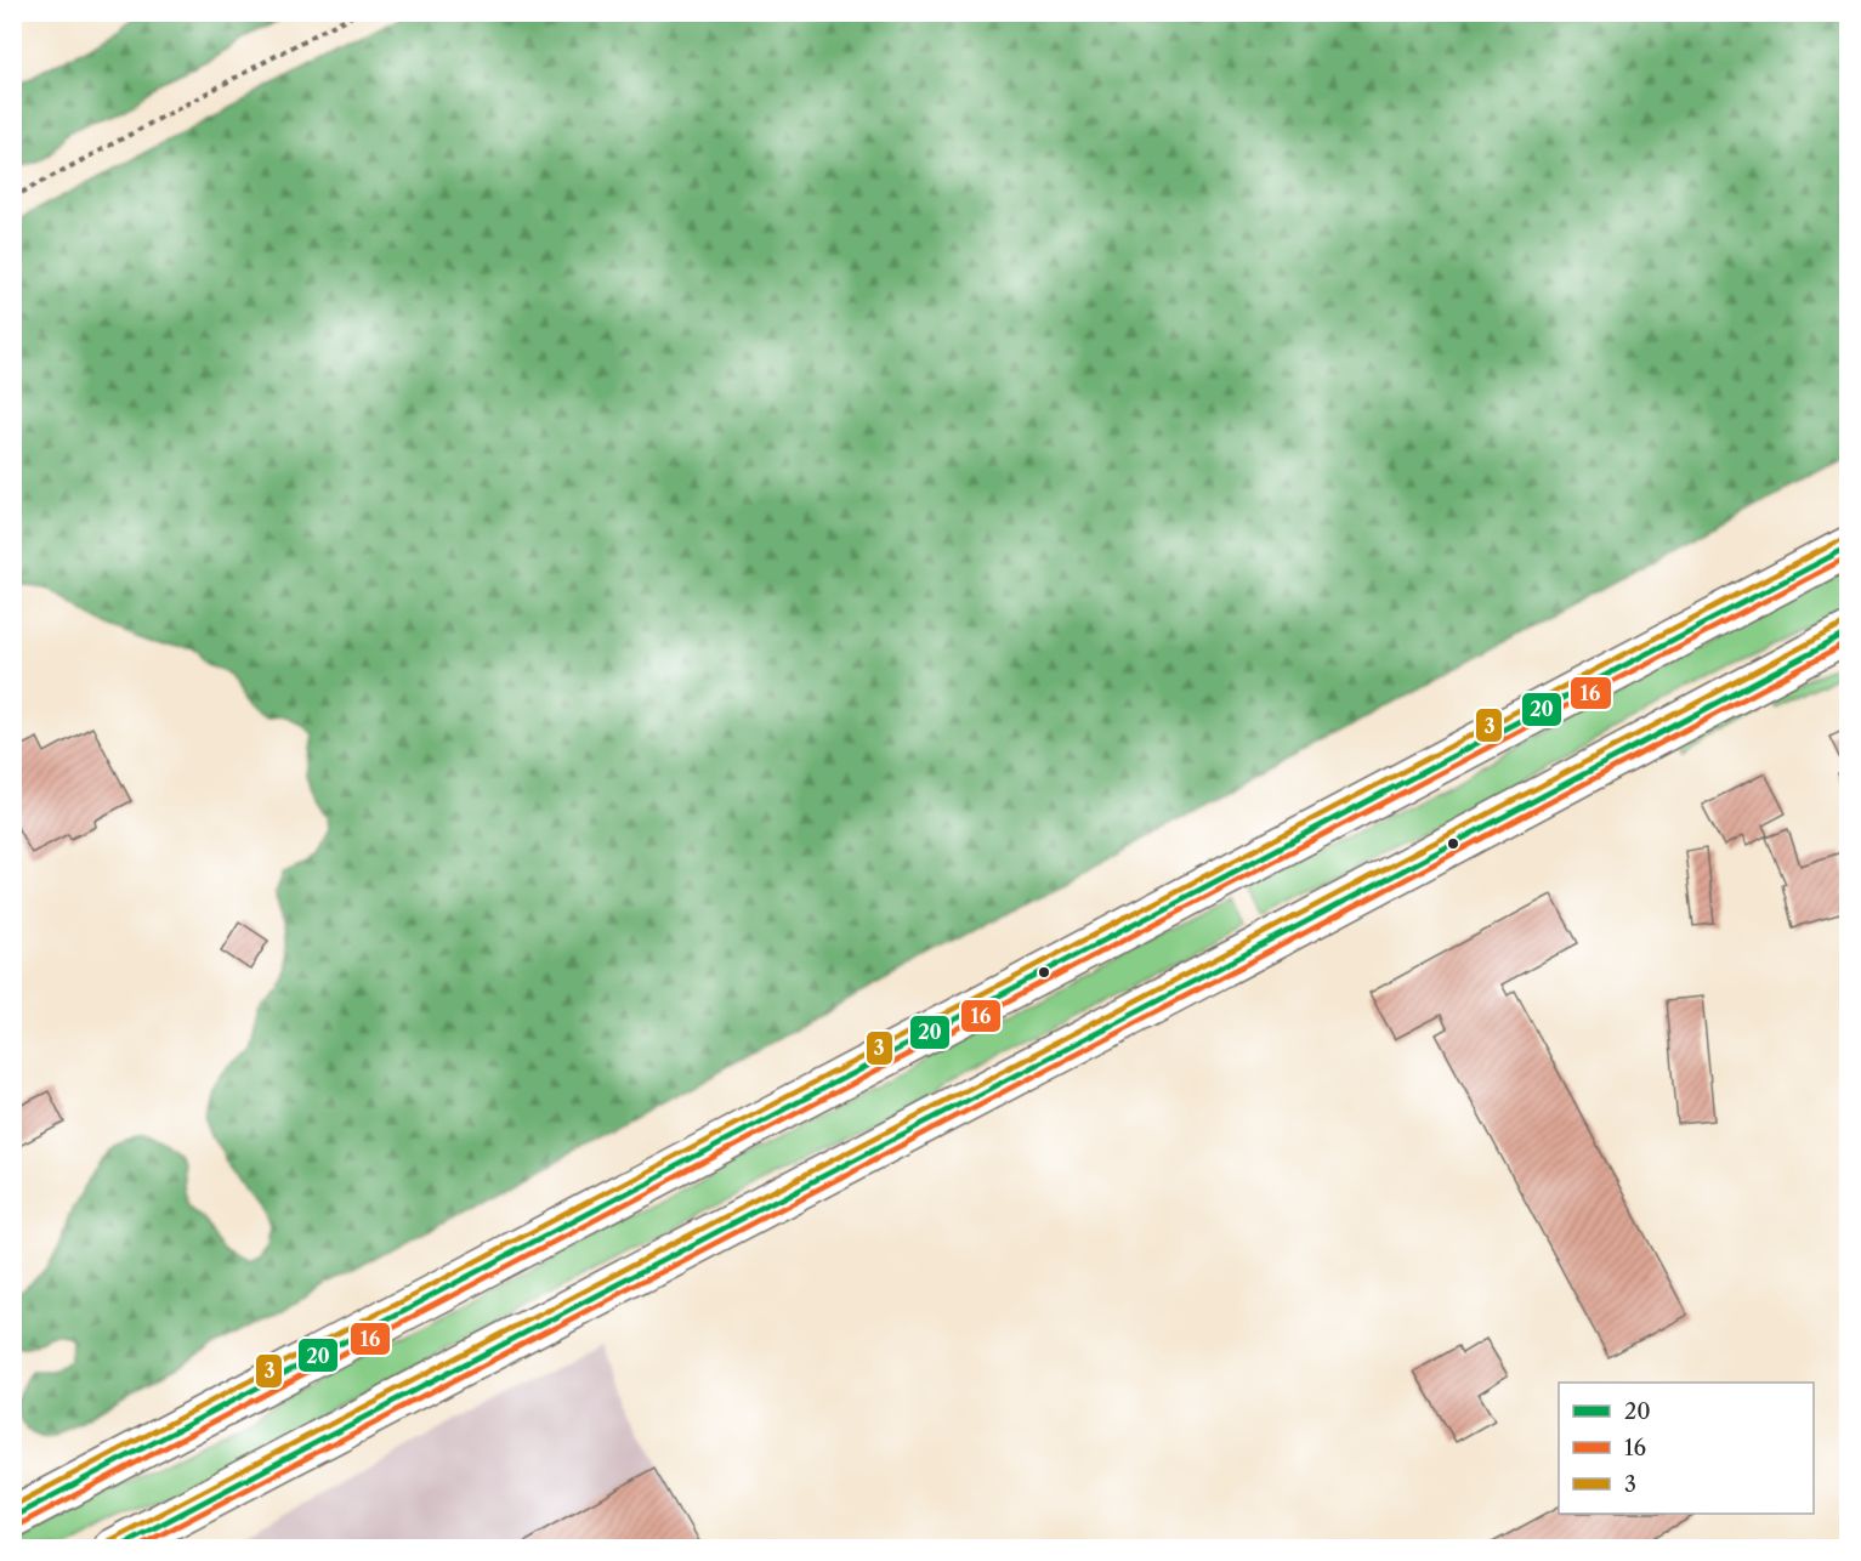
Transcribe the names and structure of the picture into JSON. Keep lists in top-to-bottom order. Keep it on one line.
{"lines":["transit line 3","transit line 20","transit line 16"],"legend":["20","16","3"]}
